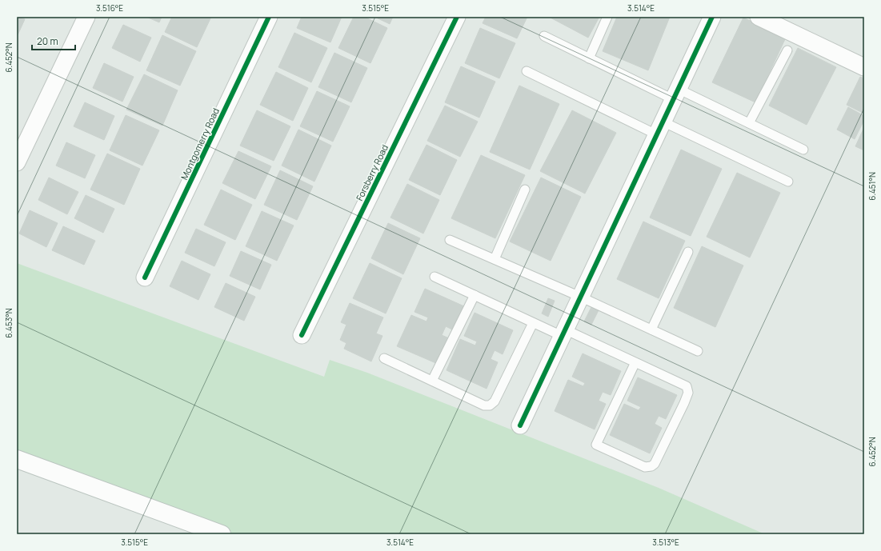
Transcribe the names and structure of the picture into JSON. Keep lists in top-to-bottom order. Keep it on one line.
{"streets":{"street":["Montgomerry Road","Forsberry Road"]},"scale_bar":"20 m","coordinates":["3.516°E","3.515°E","3.514°E","6.452°N","6.451°N","6.453°N","3.513°E"]}
